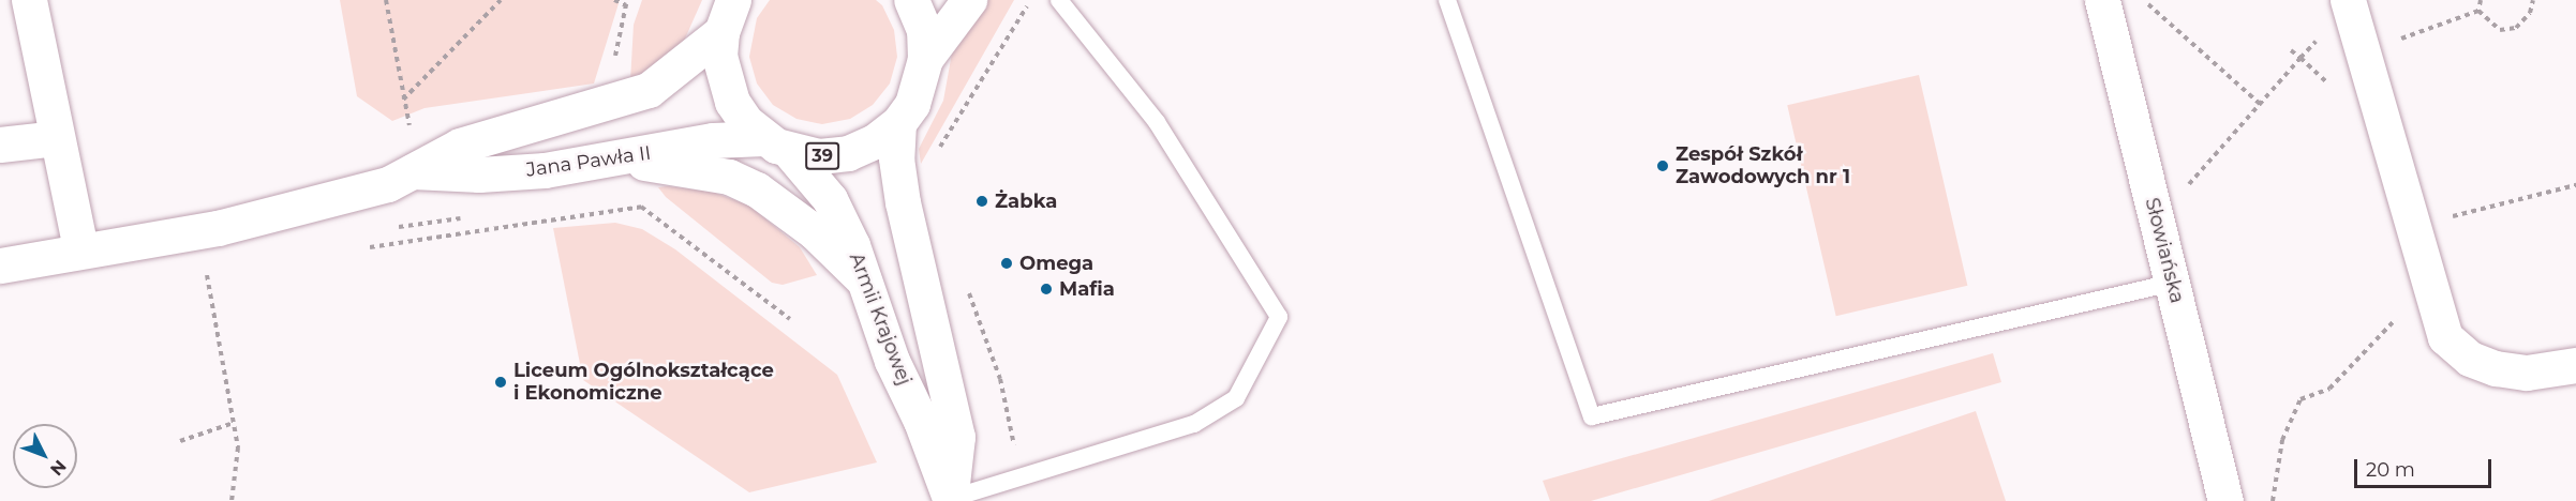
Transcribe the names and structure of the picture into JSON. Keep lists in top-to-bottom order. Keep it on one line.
{"streets":{"street":["39","Jana Pawła II","Słowiańska","Armii Krajowej"]},"crossings":[["39","Jana Pawła II"],["39","Armii Krajowej"],["Jana Pawła II","Armii Krajowej"]],"places":["Zespół Szkół Zawodowych nr 1","Żabka","Omega","Mafia","Liceum Ogólnokształcące i Ekonomiczne"],"scale_bar":"20 m","north":"bottom right"}
